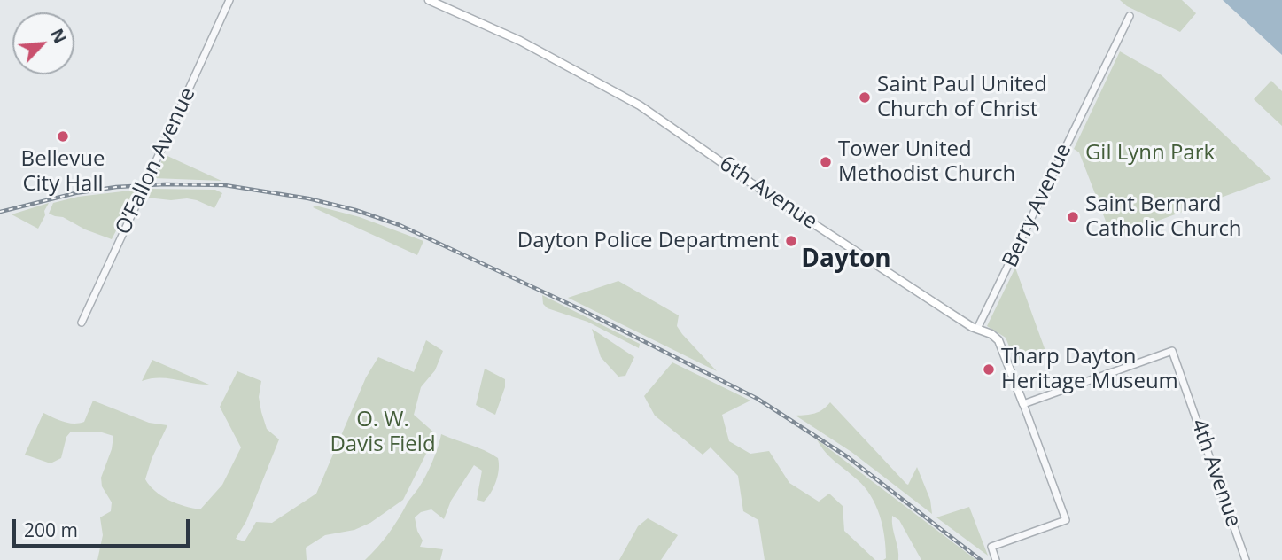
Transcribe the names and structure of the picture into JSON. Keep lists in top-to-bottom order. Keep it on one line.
{"streets":{"main road":["6th Avenue"],"street":["O’Fallon Avenue","Berry Avenue","4th Avenue"]},"crossings":[["6th Avenue","Berry Avenue"],["6th Avenue","4th Avenue"]],"districts":["Dayton"],"parks":["Gil Lynn Park","O. W. Davis Field"],"places":["Saint Paul United Church of Christ","Bellevue City Hall","Tower United Methodist Church","Saint Bernard Catholic Church","Dayton Police Department","Tharp Dayton Heritage Museum"],"scale_bar":"200 m","north":"top right"}
